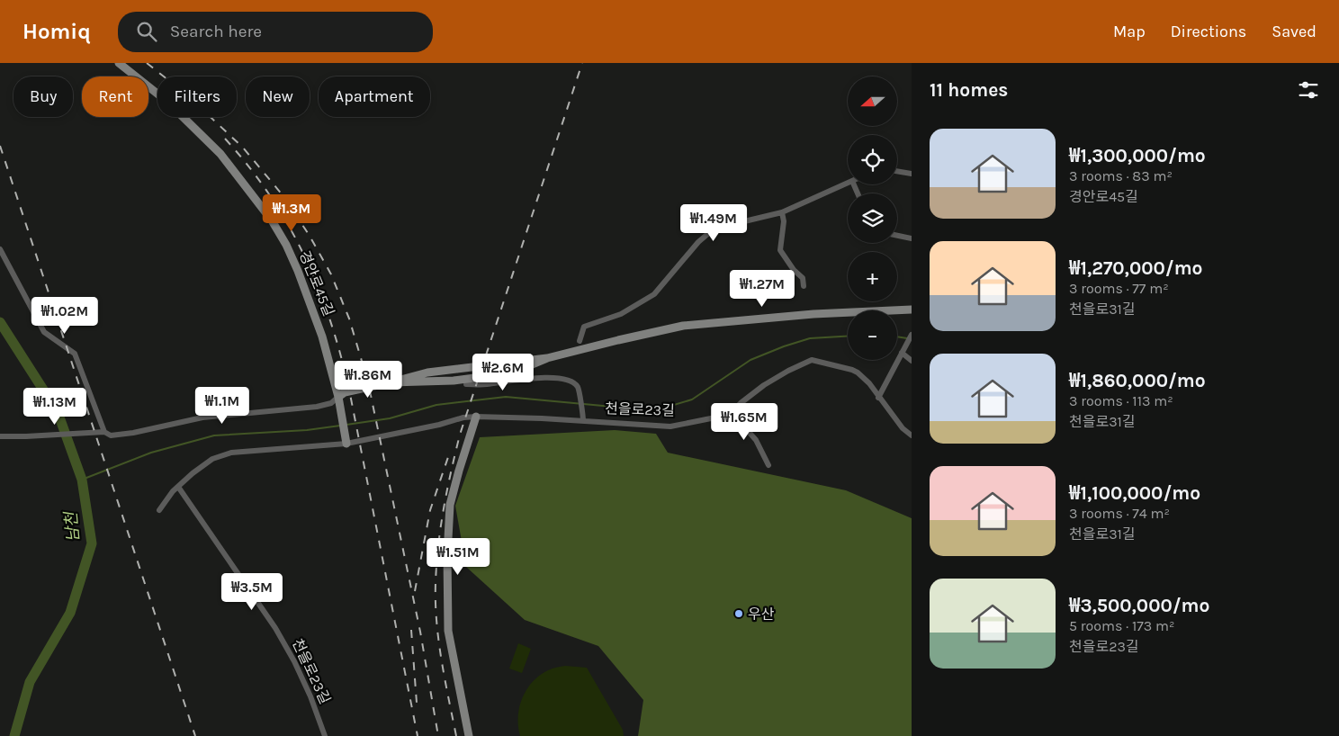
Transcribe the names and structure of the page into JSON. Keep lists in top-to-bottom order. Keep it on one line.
{"streets":{"street":["경안로45길","천을로23길"]},"crossings":[["경안로45길","천을로23길"]],"water":["남천"],"places":["우산"],"north":"left","page":{"header":"Homiq","search":"Search here","nav":["Map","Directions","Saved"],"heading":"11 homes","map_buttons":["+","−"],"chip":["Buy","Rent","Filters","New","Apartment"],"list":[{"name":"₩1,300,000/mo","note":"3 rooms · 83 m² · 경안로45길"},{"name":"₩1,270,000/mo","note":"3 rooms · 77 m² · 천을로31길"},{"name":"₩1,860,000/mo","note":"3 rooms · 113 m² · 천을로31길"},{"name":"₩1,100,000/mo","note":"3 rooms · 74 m² · 천을로31길"},{"name":"₩3,500,000/mo","note":"5 rooms · 173 m² · 천을로23길"}],"price":["₩1.3M","₩1.49M","₩1.27M","₩1.02M","₩2.6M","₩1.86M","₩1.1M","₩1.13M","₩1.65M","₩1.51M","₩3.5M"]}}
